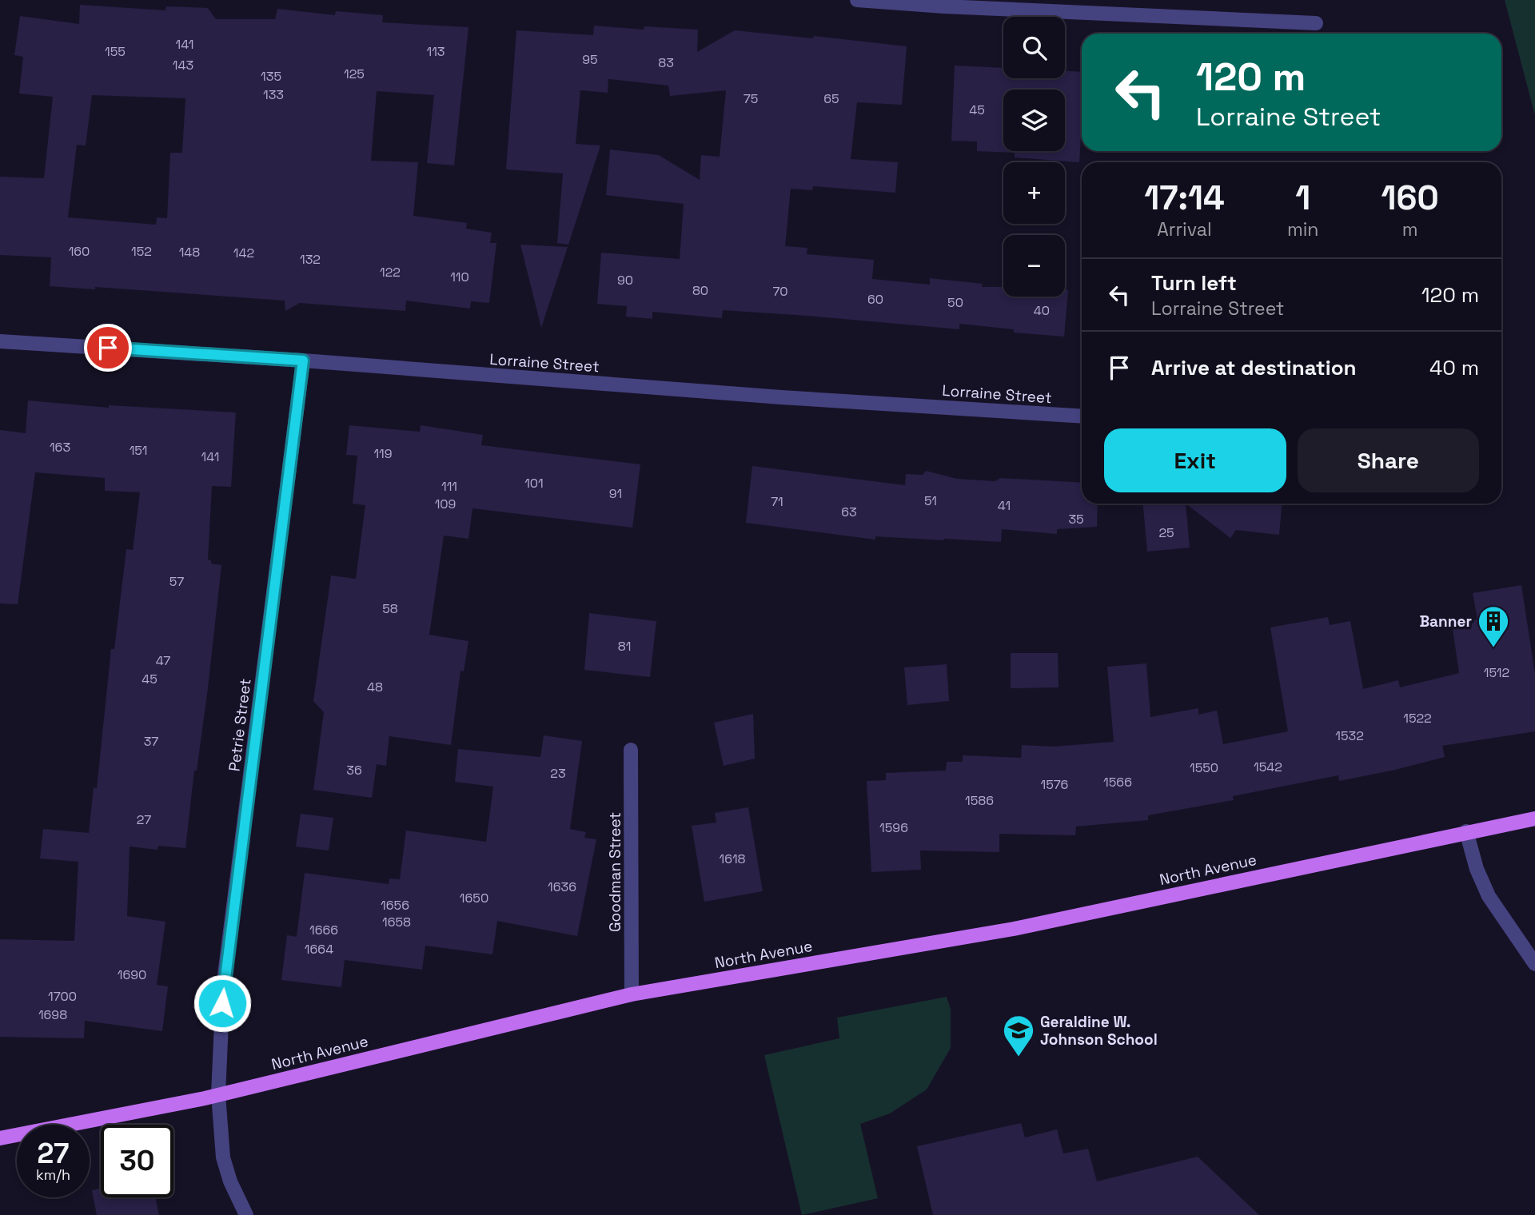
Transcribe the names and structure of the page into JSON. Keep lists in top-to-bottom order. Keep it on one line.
{"streets":{"main road":["North Avenue"],"street":["Lorraine Street","Petrie Street","Goodman Street"]},"crossings":[["Lorraine Street","Petrie Street"],["Petrie Street","North Avenue"],["North Avenue","Goodman Street"]],"places":{"building":["Banner"],"school or university":["Geraldine W. Johnson School"]},"house_numbers":["141","155","113","95","83","143","125","135","133","75","65","45","160","152","148","142","132","122","110","90","80","70","60","50","40","163","151","119","141","101","111","91","51","71","109","41","63","35","25","57","58","81","47","1512","45","48","1522","1532","37","1542","1550","36","23","1566","1576","1586","27","1596","1618","1636","1650","1656","1658","1666","1664","1690","1700","1698"],"page":{"map_buttons":["+","−"],"turn":["120 m","Lorraine Street"],"eta":["17:14","Arrival","1","min","160","m"],"list":[{"name":"Turn left","note":"Lorraine Street","value":"120 m"},{"name":"Arrive at destination","value":"40 m"}],"buttons":["Exit","Share"],"speed":"27 km/h","limit":"30"}}
